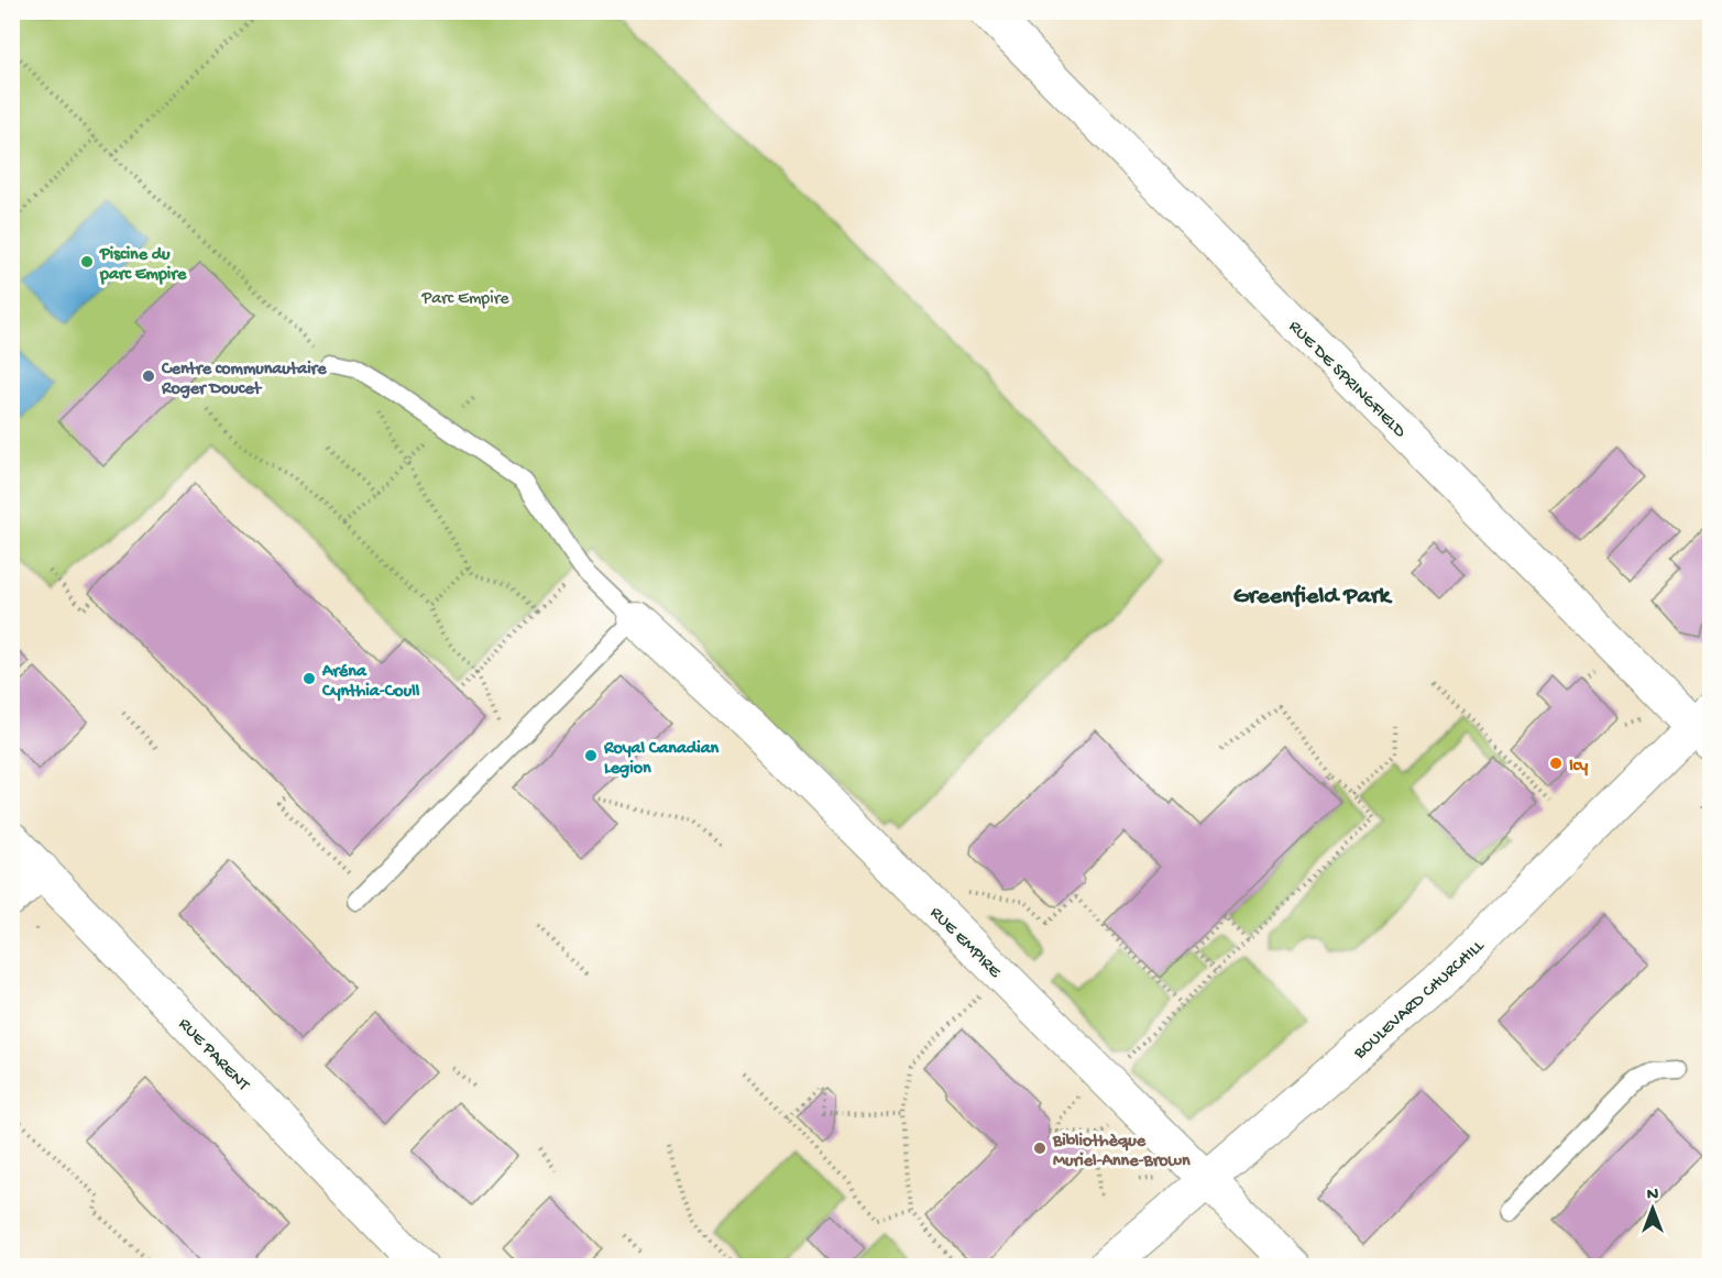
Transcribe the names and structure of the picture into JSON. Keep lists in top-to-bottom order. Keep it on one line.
{"streets":{"street":["RUE DE SPRINGFIELD","RUE EMPIRE","BOULEVARD CHURCHILL","RUE PARENT"]},"crossings":[["RUE DE SPRINGFIELD","BOULEVARD CHURCHILL"],["RUE EMPIRE","BOULEVARD CHURCHILL"]],"districts":["Greenfield Park"],"parks":["Parc Empire"],"places":["Piscine du parc Empire","Centre communautaire Roger Doucet","Aréna Cynthia-Coull","Royal Canadian Legion","Icy","Bibliothèque Muriel-Anne-Brown"],"north":"top"}
